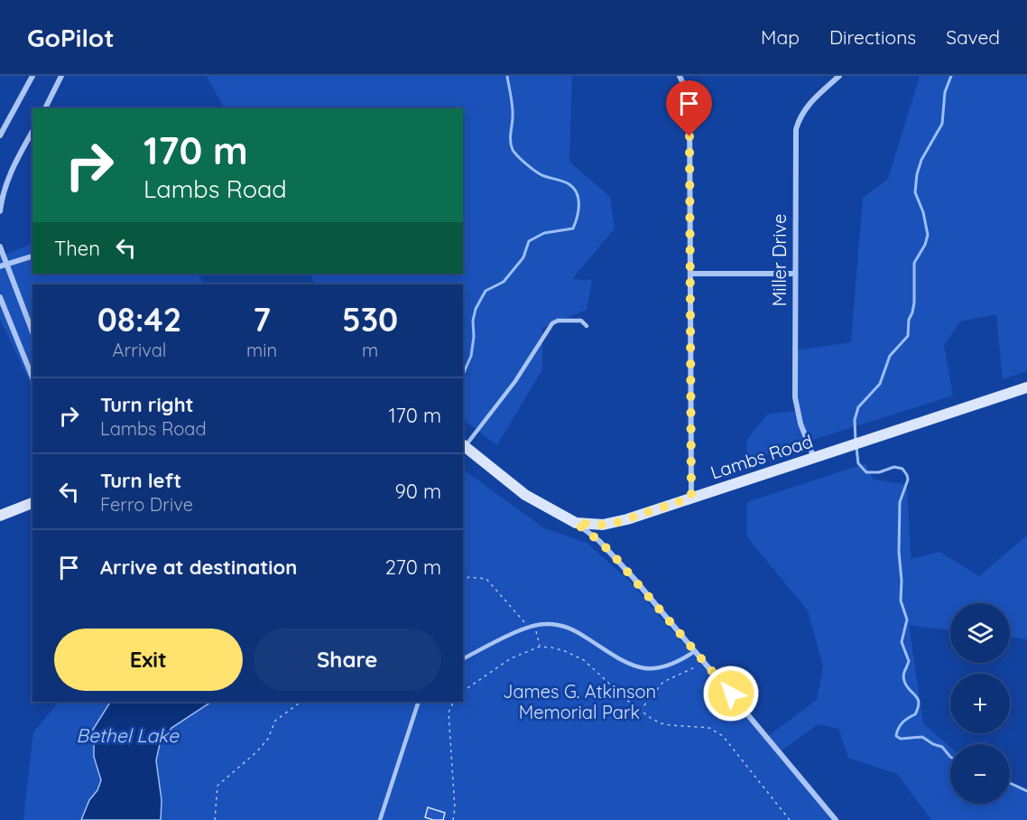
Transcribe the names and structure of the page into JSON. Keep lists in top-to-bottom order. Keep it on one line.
{"streets":{"main road":["Lambs Road"],"street":["Miller Drive"]},"crossings":[["Miller Drive","Lambs Road"]],"water":["Bethel Lake"],"parks":["James G. Atkinson Memorial Park"],"page":{"header":"GoPilot","nav":["Map","Directions","Saved"],"turn":["170 m","Lambs Road"],"then":"Then","eta":["08:42","Arrival","7","min","530","m"],"list":[{"name":"Turn right","note":"Lambs Road","value":"170 m"},{"name":"Turn left","note":"Ferro Drive","value":"90 m"},{"name":"Arrive at destination","value":"270 m"}],"map_buttons":["+","−"],"buttons":["Exit","Share"]}}
